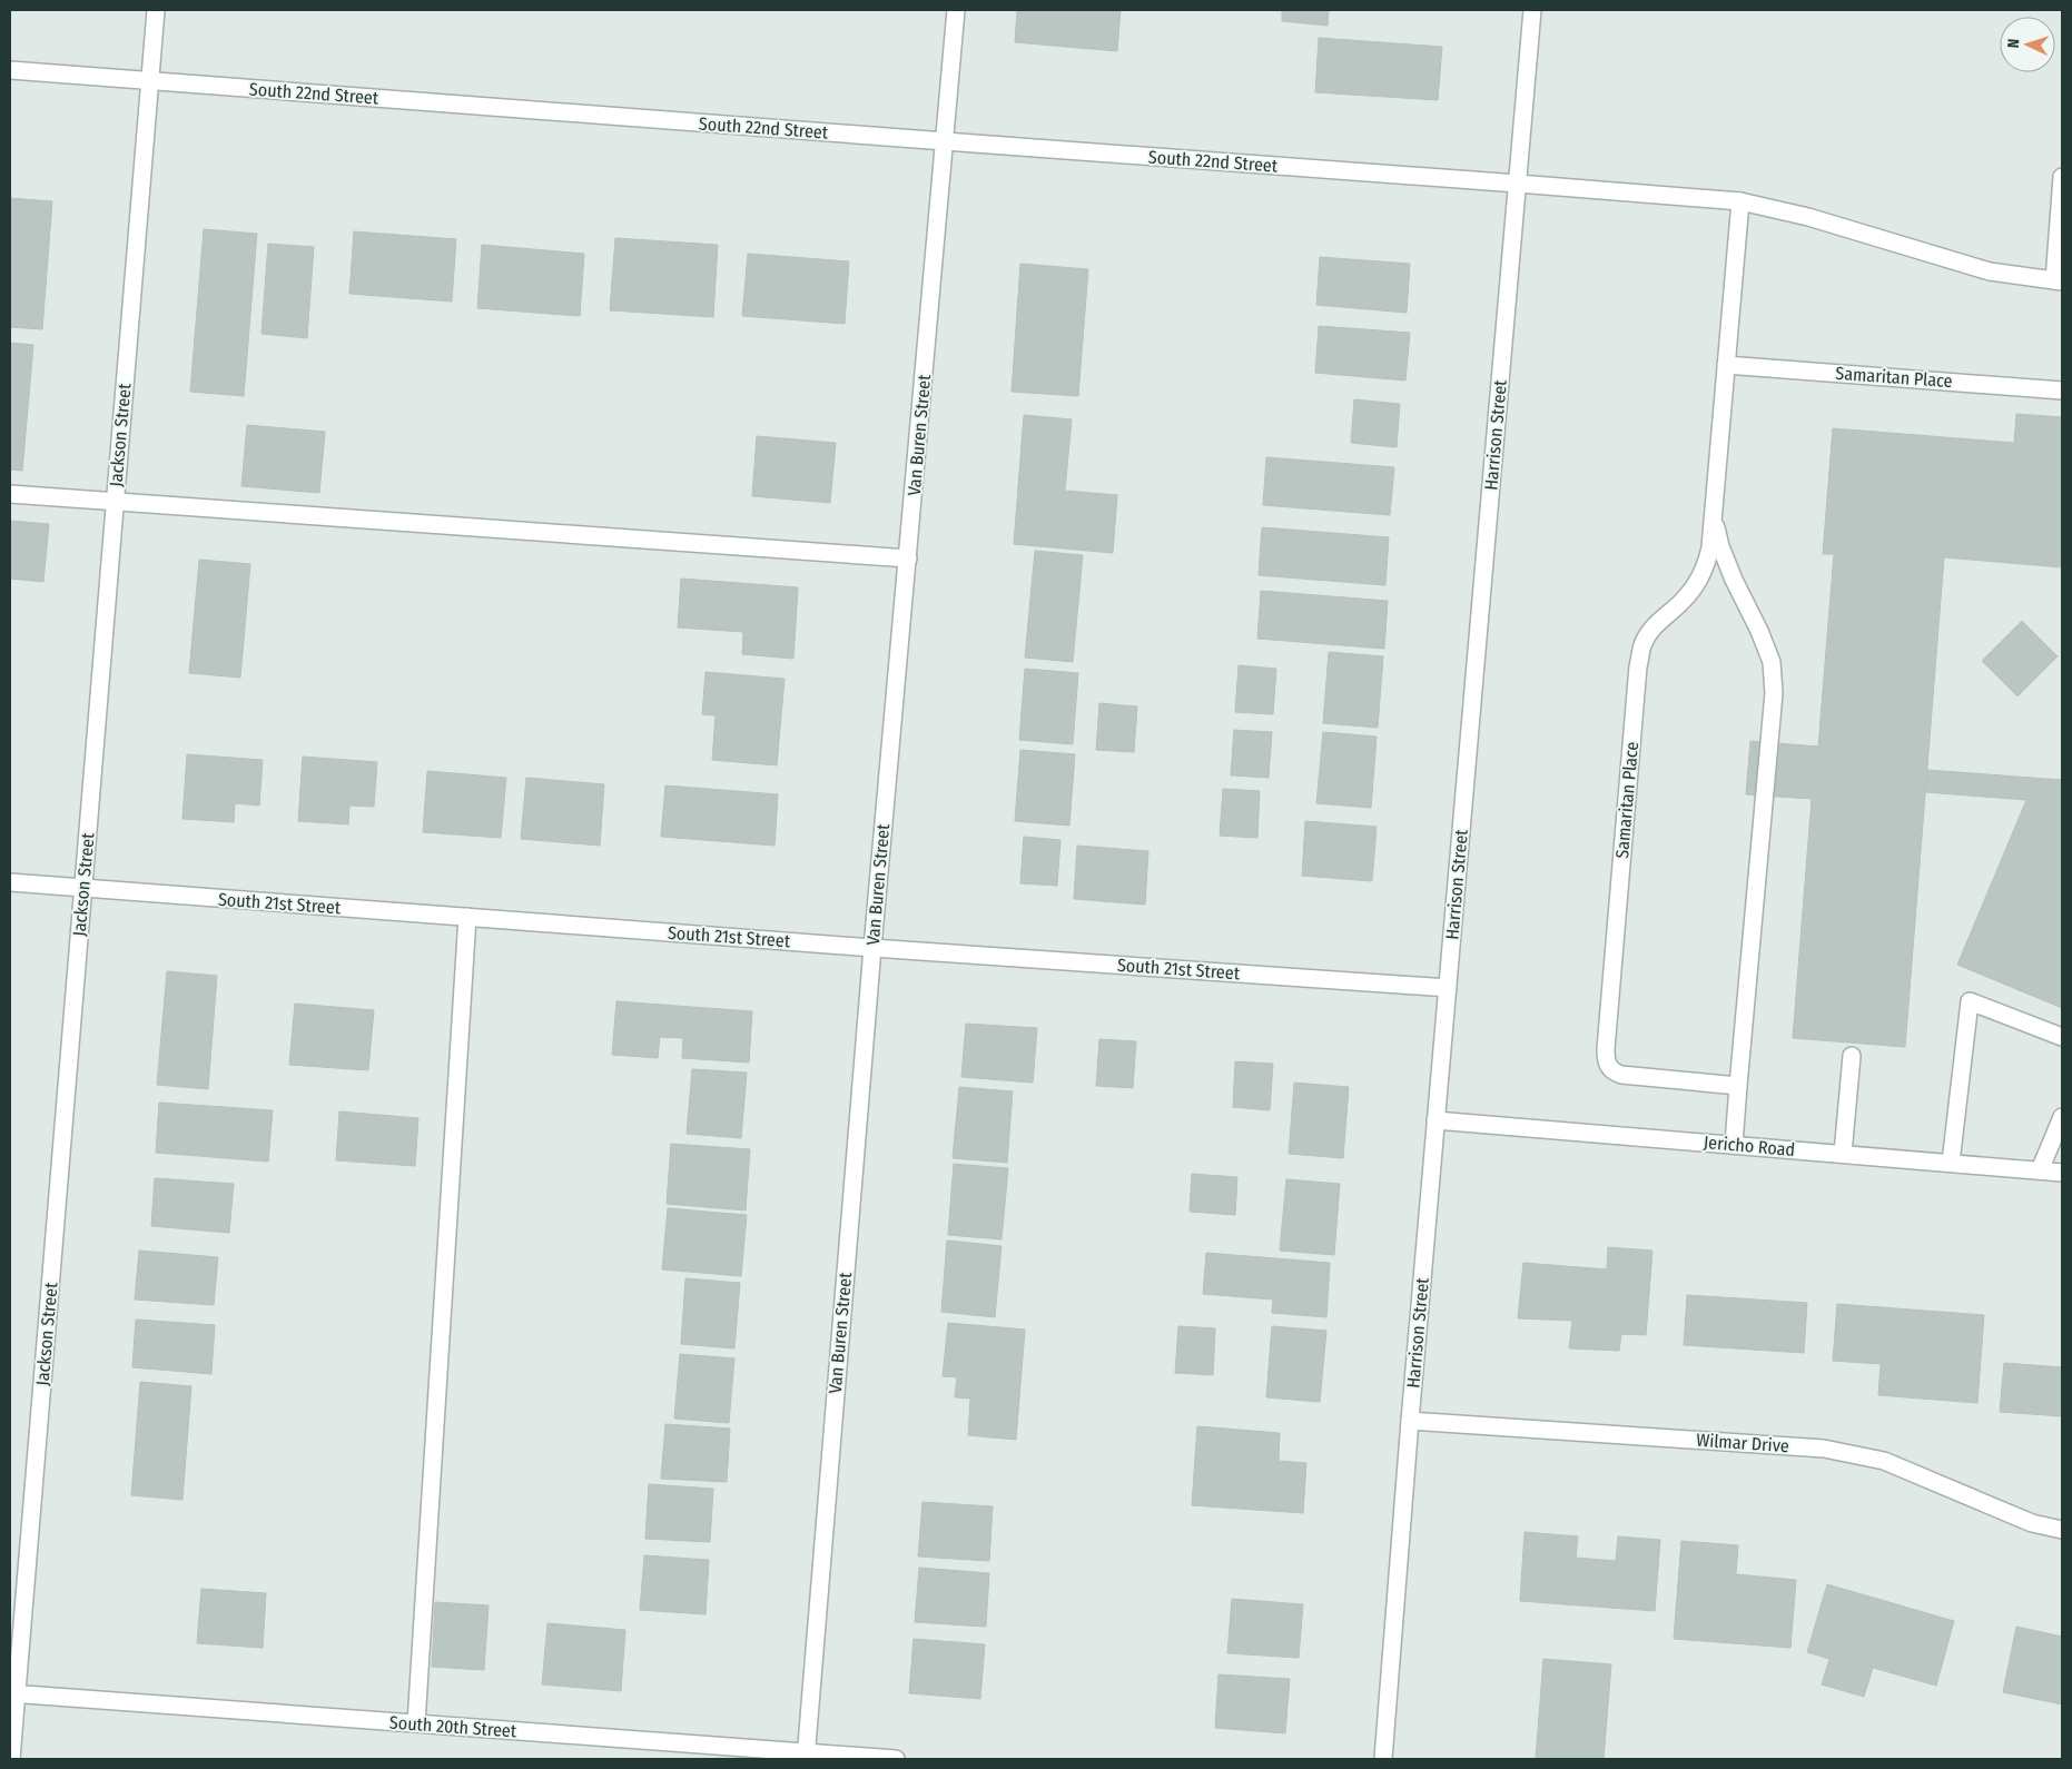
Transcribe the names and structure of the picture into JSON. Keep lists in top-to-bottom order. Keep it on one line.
{"streets":{"street":["South 22nd Street","Samaritan Place","Jackson Street","Van Buren Street","Harrison Street","South 21st Street","Jericho Road","Wilmar Drive","South 20th Street"]},"crossings":[["South 22nd Street","Jackson Street"],["South 22nd Street","Van Buren Street"],["South 22nd Street","Harrison Street"],["Jackson Street","South 21st Street"],["Jackson Street","South 20th Street"],["Van Buren Street","South 21st Street"],["Van Buren Street","South 20th Street"],["Harrison Street","South 21st Street"],["Harrison Street","Jericho Road"],["Harrison Street","Wilmar Drive"]],"north":"left"}
